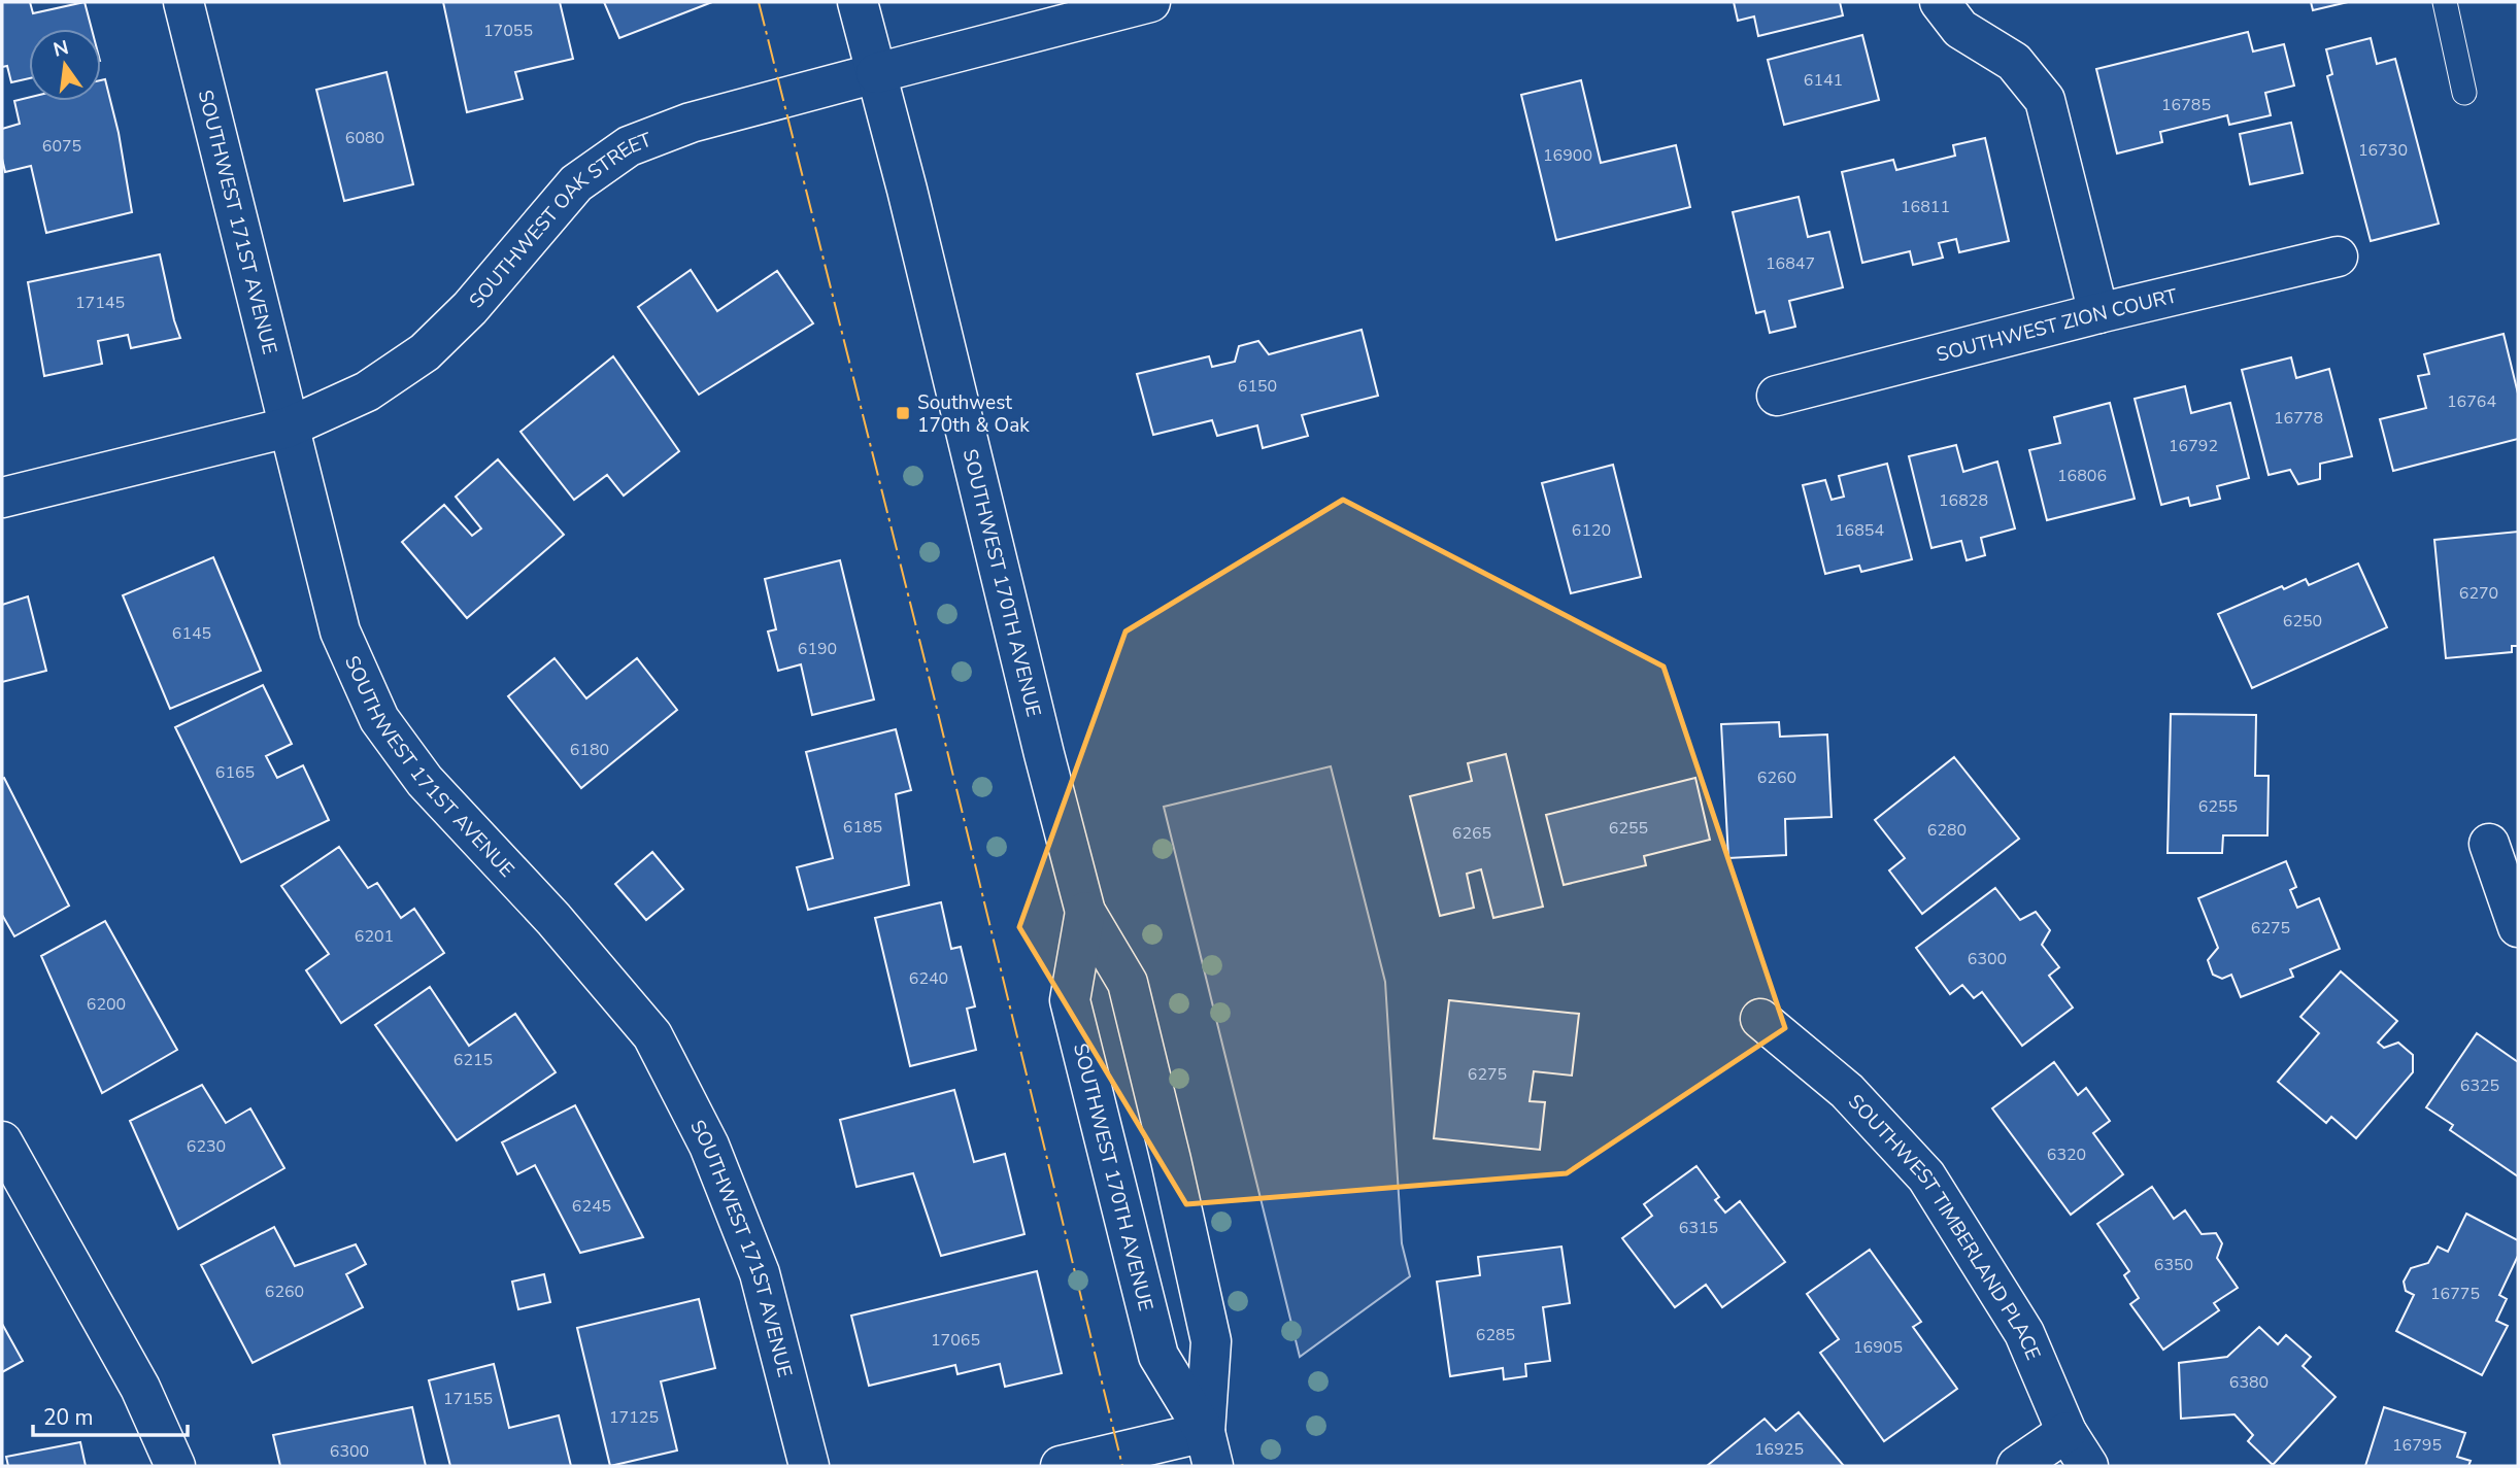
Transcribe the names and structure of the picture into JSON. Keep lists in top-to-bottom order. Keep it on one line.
{"streets":{"street":["SOUTHWEST 171ST AVENUE","SOUTHWEST OAK STREET","SOUTHWEST ZION COURT","SOUTHWEST 170TH AVENUE","SOUTHWEST TIMBERLAND PLACE"]},"crossings":[["SOUTHWEST 171ST AVENUE","SOUTHWEST OAK STREET"],["SOUTHWEST OAK STREET","SOUTHWEST 170TH AVENUE"]],"places":{"transit":["Southwest 170th & Oak"]},"house_numbers":["17055","6141","16785","6080","6075","16730","16900","16811","16847","17145","6150","16764","16778","16792","16806","16828","6120","16854","6270","6250","6145","6190","6180","6165","6260","6255","6185","6255","6280","6265","6275","6201","6300","6240","6200","6215","6275","6325","6230","6320","6245","6315","6350","6260","16775","6285","17065","16905","6380","17155","17125","16795","16925","6300"],"scale_bar":"20 m","north":"top"}
